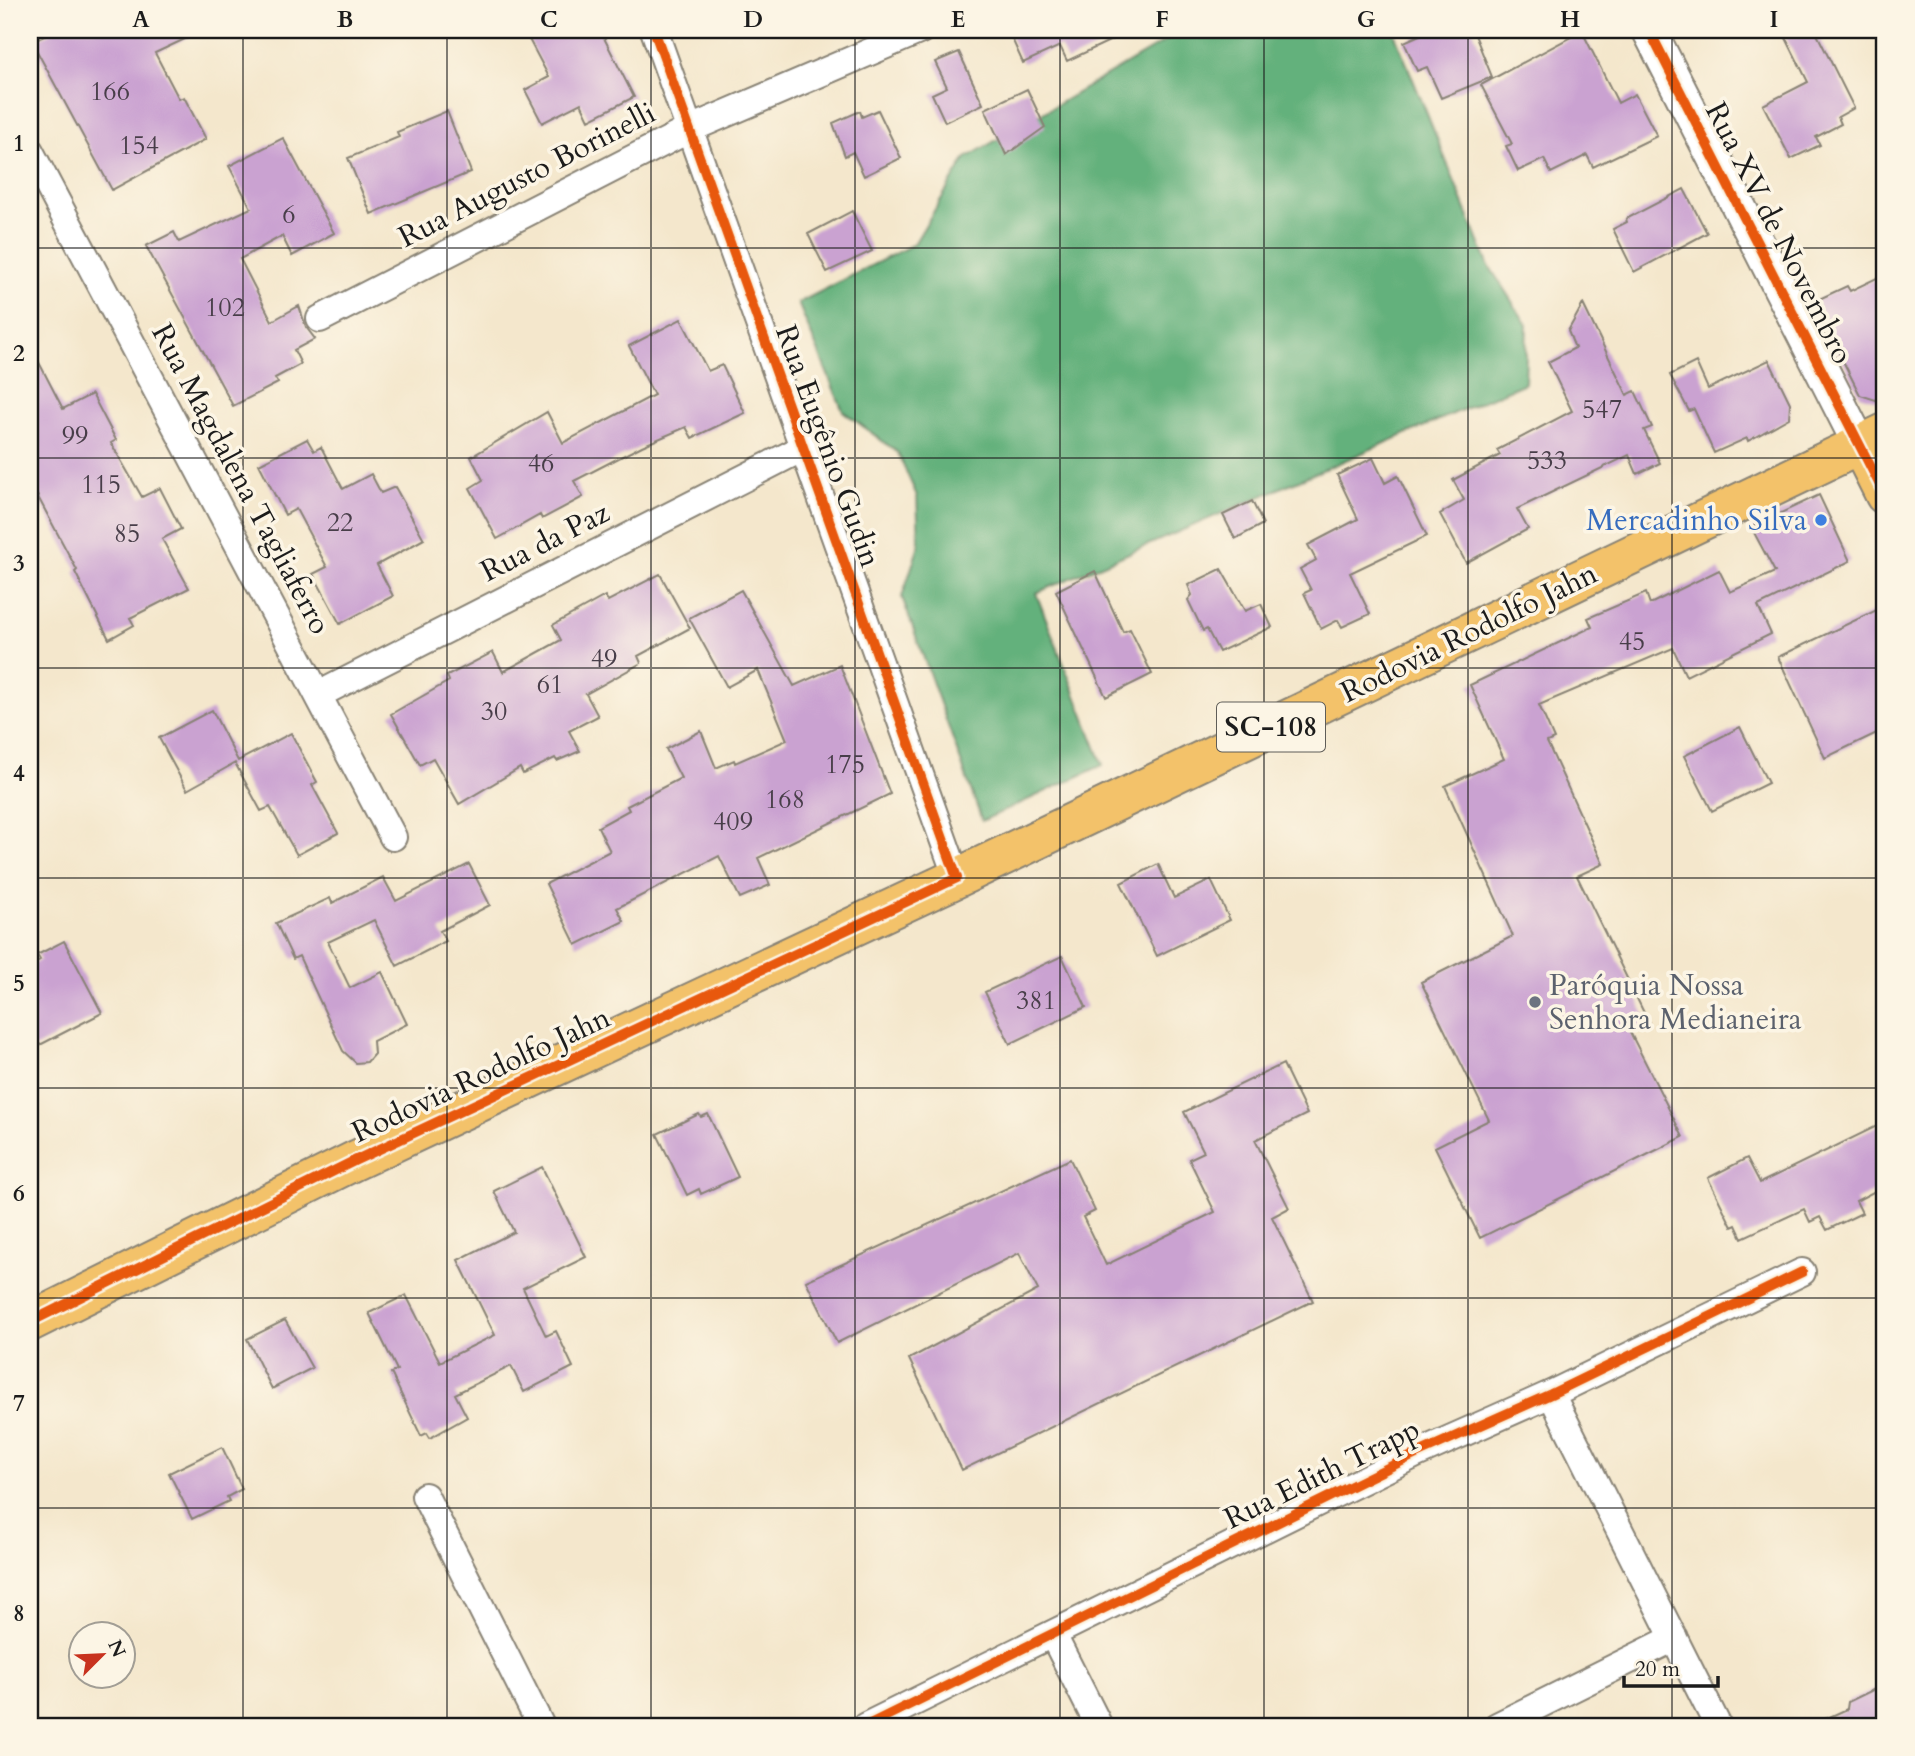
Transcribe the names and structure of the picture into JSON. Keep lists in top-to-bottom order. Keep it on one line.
{"streets":{"main road":["Rua XV de Novembro","Rodovia Rodolfo Jahn","SC-108"],"street":["Rua Augusto Borinelli","Rua Eugênio Gudin","Rua Magdalena Tagliaferro","Rua da Paz","Rua Edith Trapp"]},"crossings":[["Rua Augusto Borinelli","Rua Eugênio Gudin"],["Rua XV de Novembro","Rodovia Rodolfo Jahn"],["Rua Eugênio Gudin","Rua da Paz"],["Rua Eugênio Gudin","Rodovia Rodolfo Jahn"],["Rua Magdalena Tagliaferro","Rua da Paz"]],"places":["Mercadinho Silva","Paróquia Nossa Senhora Medianeira"],"house_numbers":["166","154","6","102","547","99","533","46","115","22","85","45","49","61","30","175","168","409","381"],"scale_bar":"20 m","north":"top right","grid":{"columns":["A","B","C","D","E","F","G","H","I"],"rows":["1","2","3","4","5","6","7","8"]}}
